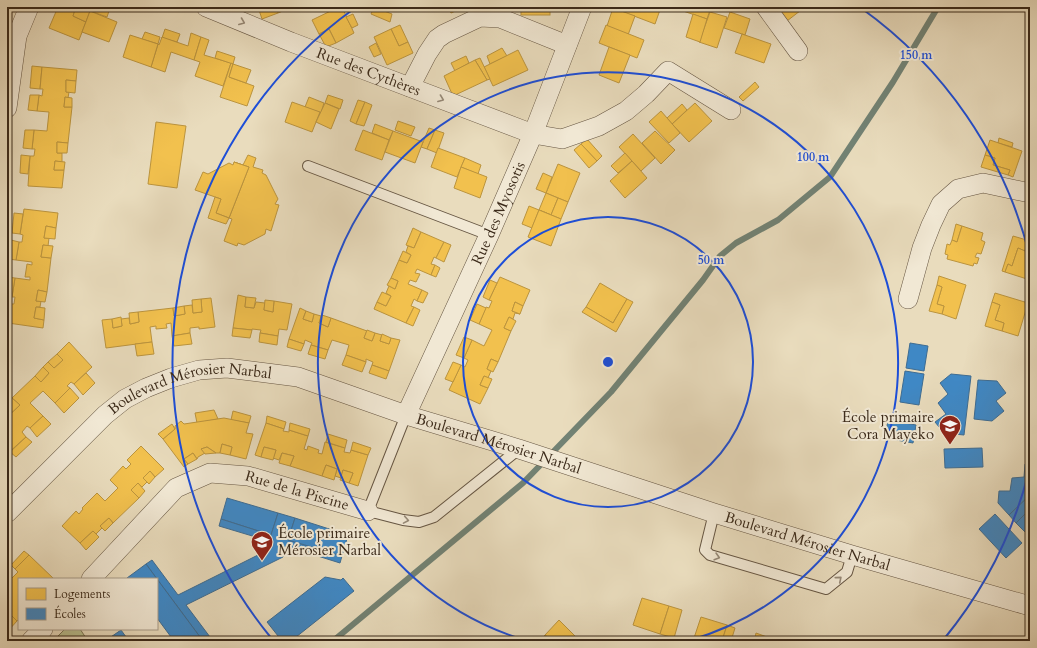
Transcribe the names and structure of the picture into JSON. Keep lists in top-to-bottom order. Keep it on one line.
{"streets":{"street":["Rue des Cythères","Rue des Myosotis","Boulevard Mérosier Narbal","Rue de la Piscine"]},"crossings":[["Rue des Cythères","Rue des Myosotis"],["Rue des Myosotis","Boulevard Mérosier Narbal"],["Boulevard Mérosier Narbal","Rue de la Piscine"]],"one_way":["Rue des Cythères"],"places":{"school or university":["École primaire Cora Mayeko","École primaire Mérosier Narbal"]},"legend":["Logements","Écoles"],"rings":["150 m","100 m","50 m"]}
